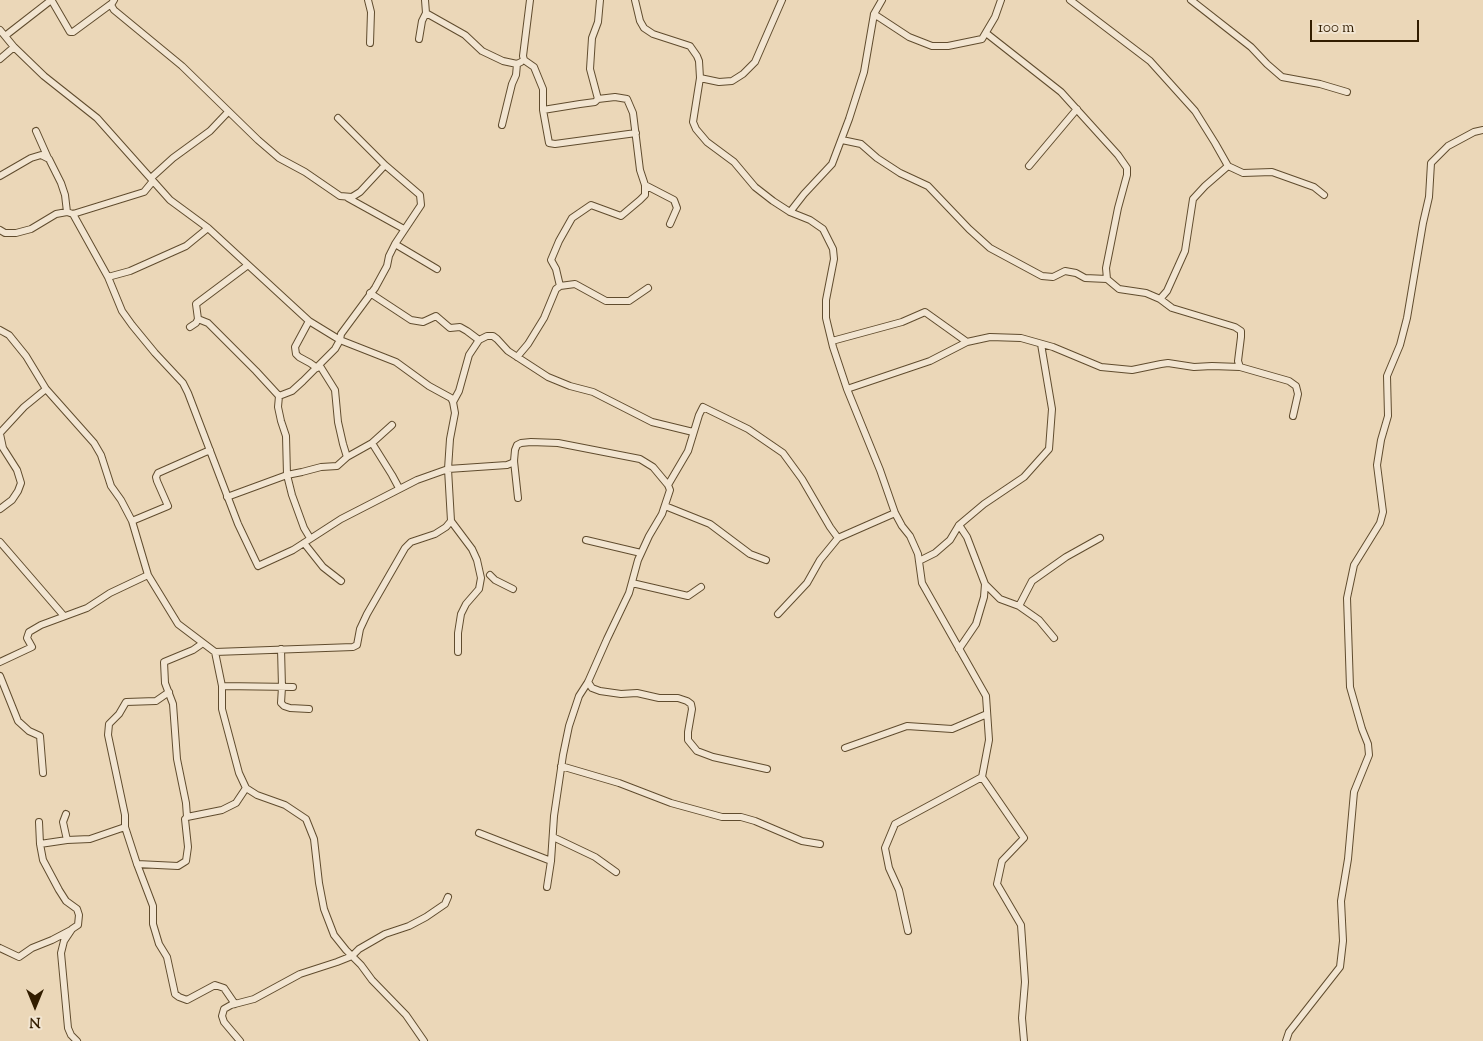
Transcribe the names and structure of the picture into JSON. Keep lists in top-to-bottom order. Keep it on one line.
{"scale_bar":"100 m","north":"bottom"}
